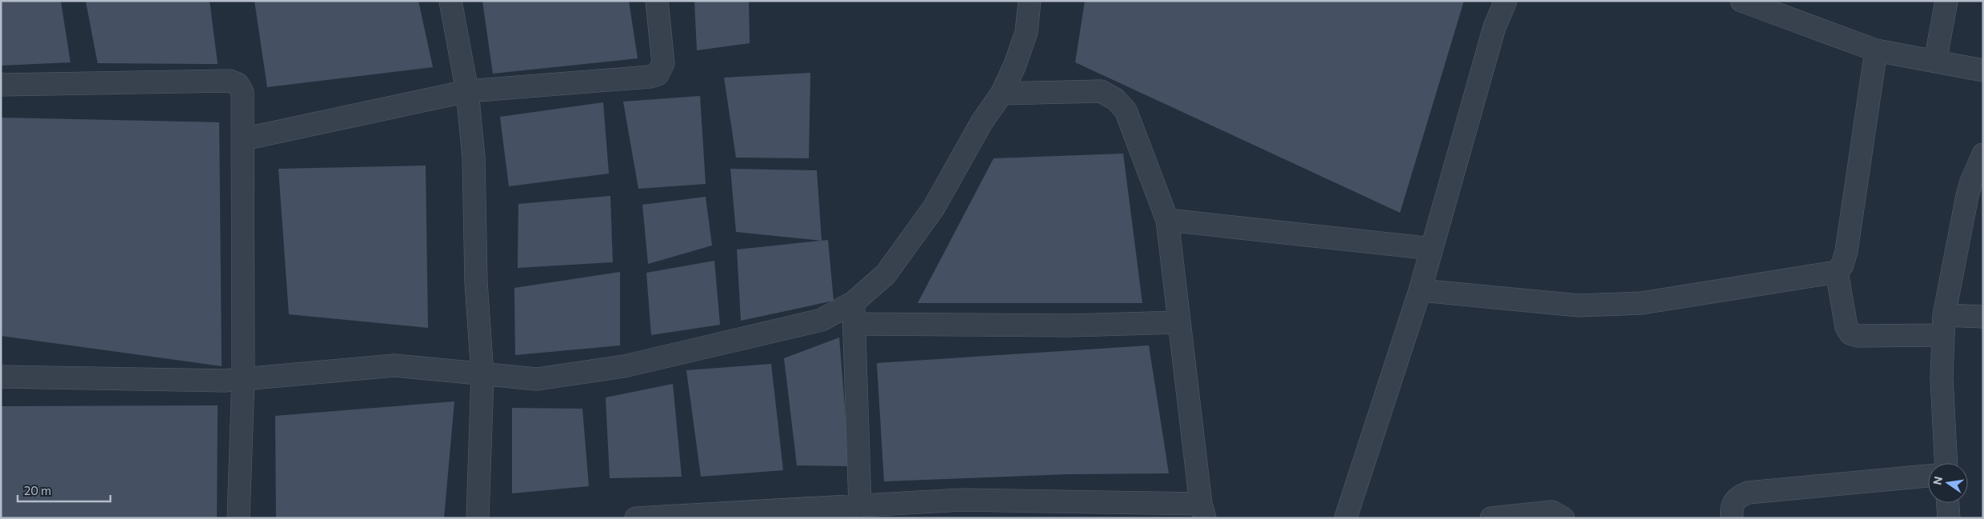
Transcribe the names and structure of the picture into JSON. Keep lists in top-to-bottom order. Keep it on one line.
{"scale_bar":"20 m","north":"left"}
